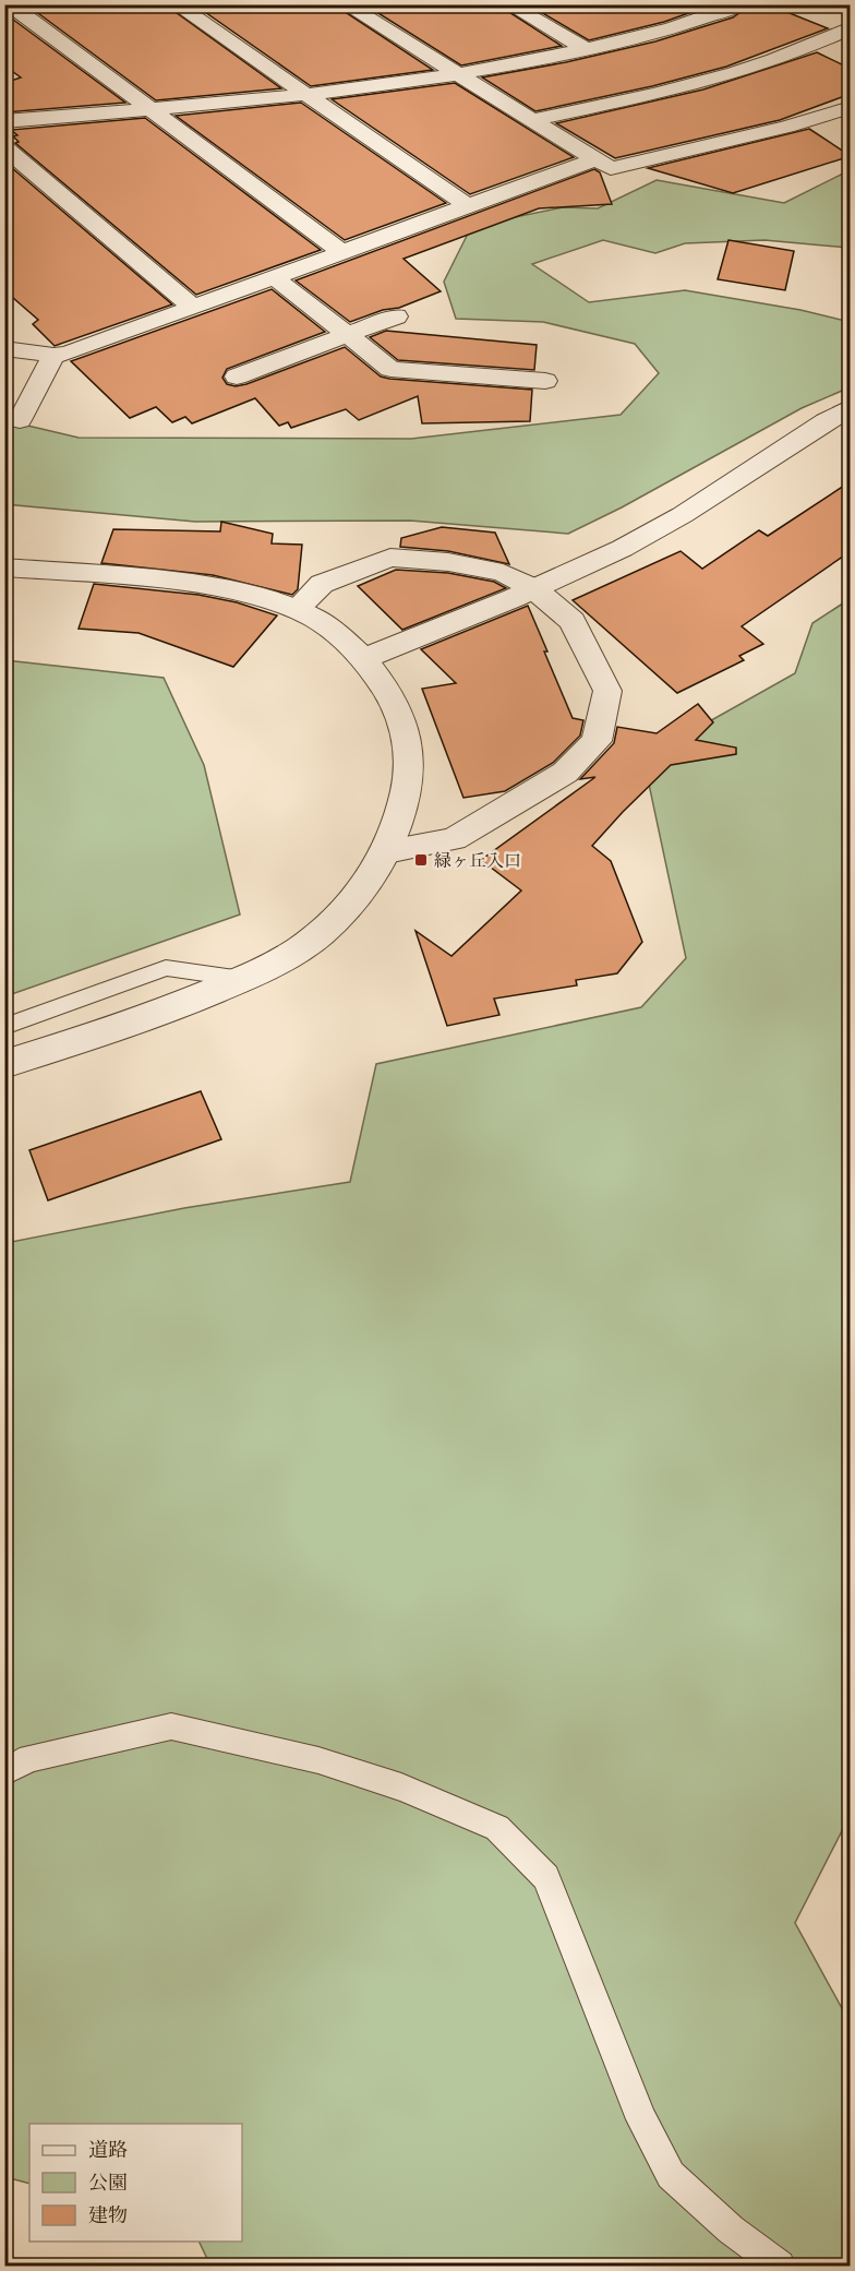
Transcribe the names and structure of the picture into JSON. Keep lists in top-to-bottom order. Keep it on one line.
{"places":{"transit":["緑ヶ丘入口"]},"legend":["道路","公園","建物"]}
